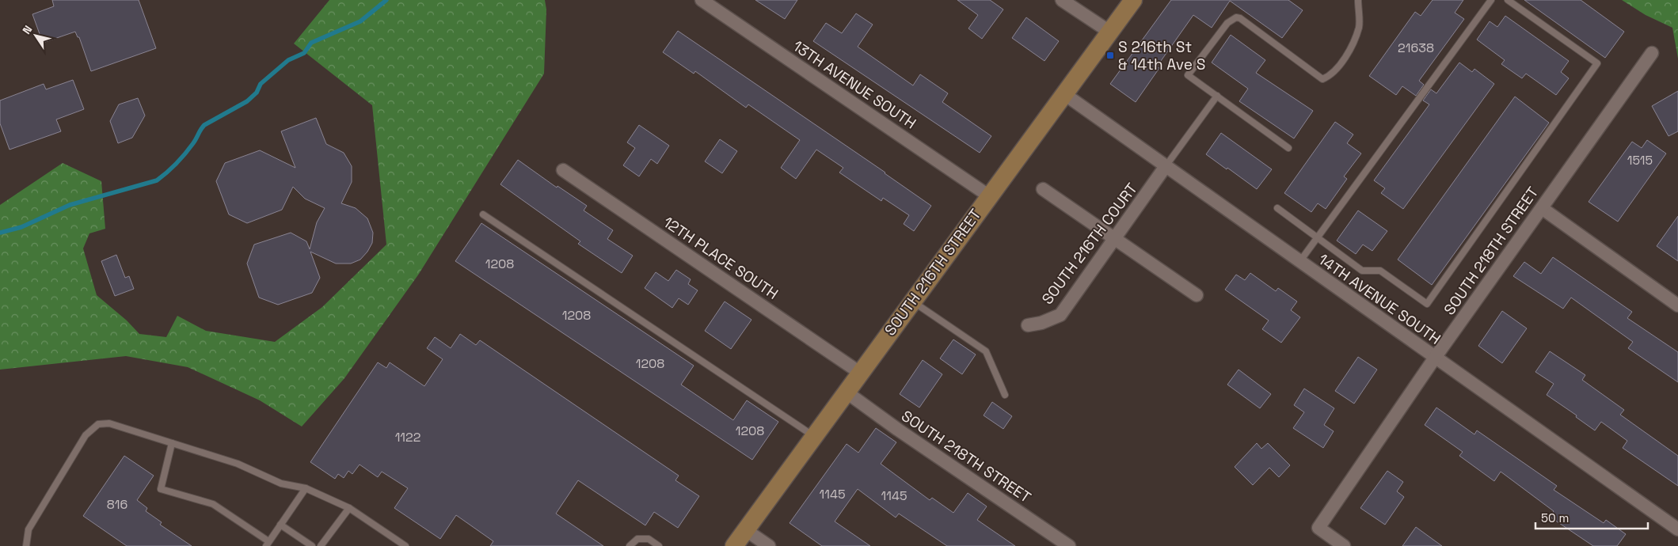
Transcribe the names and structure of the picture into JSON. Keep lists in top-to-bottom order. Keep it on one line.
{"streets":{"main road":["SOUTH 216TH STREET"],"street":["13TH AVENUE SOUTH","SOUTH 216TH COURT","SOUTH 218TH STREET","12TH PLACE SOUTH","14TH AVENUE SOUTH"]},"crossings":[["13TH AVENUE SOUTH","SOUTH 216TH STREET"],["SOUTH 216TH COURT","14TH AVENUE SOUTH"],["SOUTH 218TH STREET","SOUTH 216TH STREET"],["SOUTH 218TH STREET","14TH AVENUE SOUTH"],["12TH PLACE SOUTH","SOUTH 216TH STREET"],["SOUTH 216TH STREET","14TH AVENUE SOUTH"]],"places":{"transit":["S 216th St & 14th Ave S"]},"house_numbers":["21638","1515","1208","1208","1208","1208","1122","1145","1145","816"],"scale_bar":"50 m","north":"top left"}
